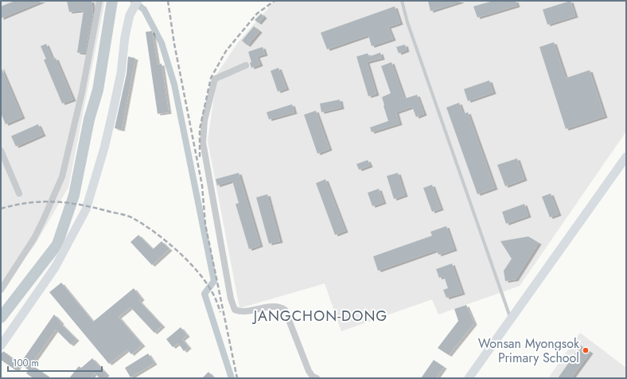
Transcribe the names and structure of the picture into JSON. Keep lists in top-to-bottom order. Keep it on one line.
{"districts":["JANGCHON-DONG"],"places":["Wonsan Myongsok Primary School"],"scale_bar":"100 m"}
